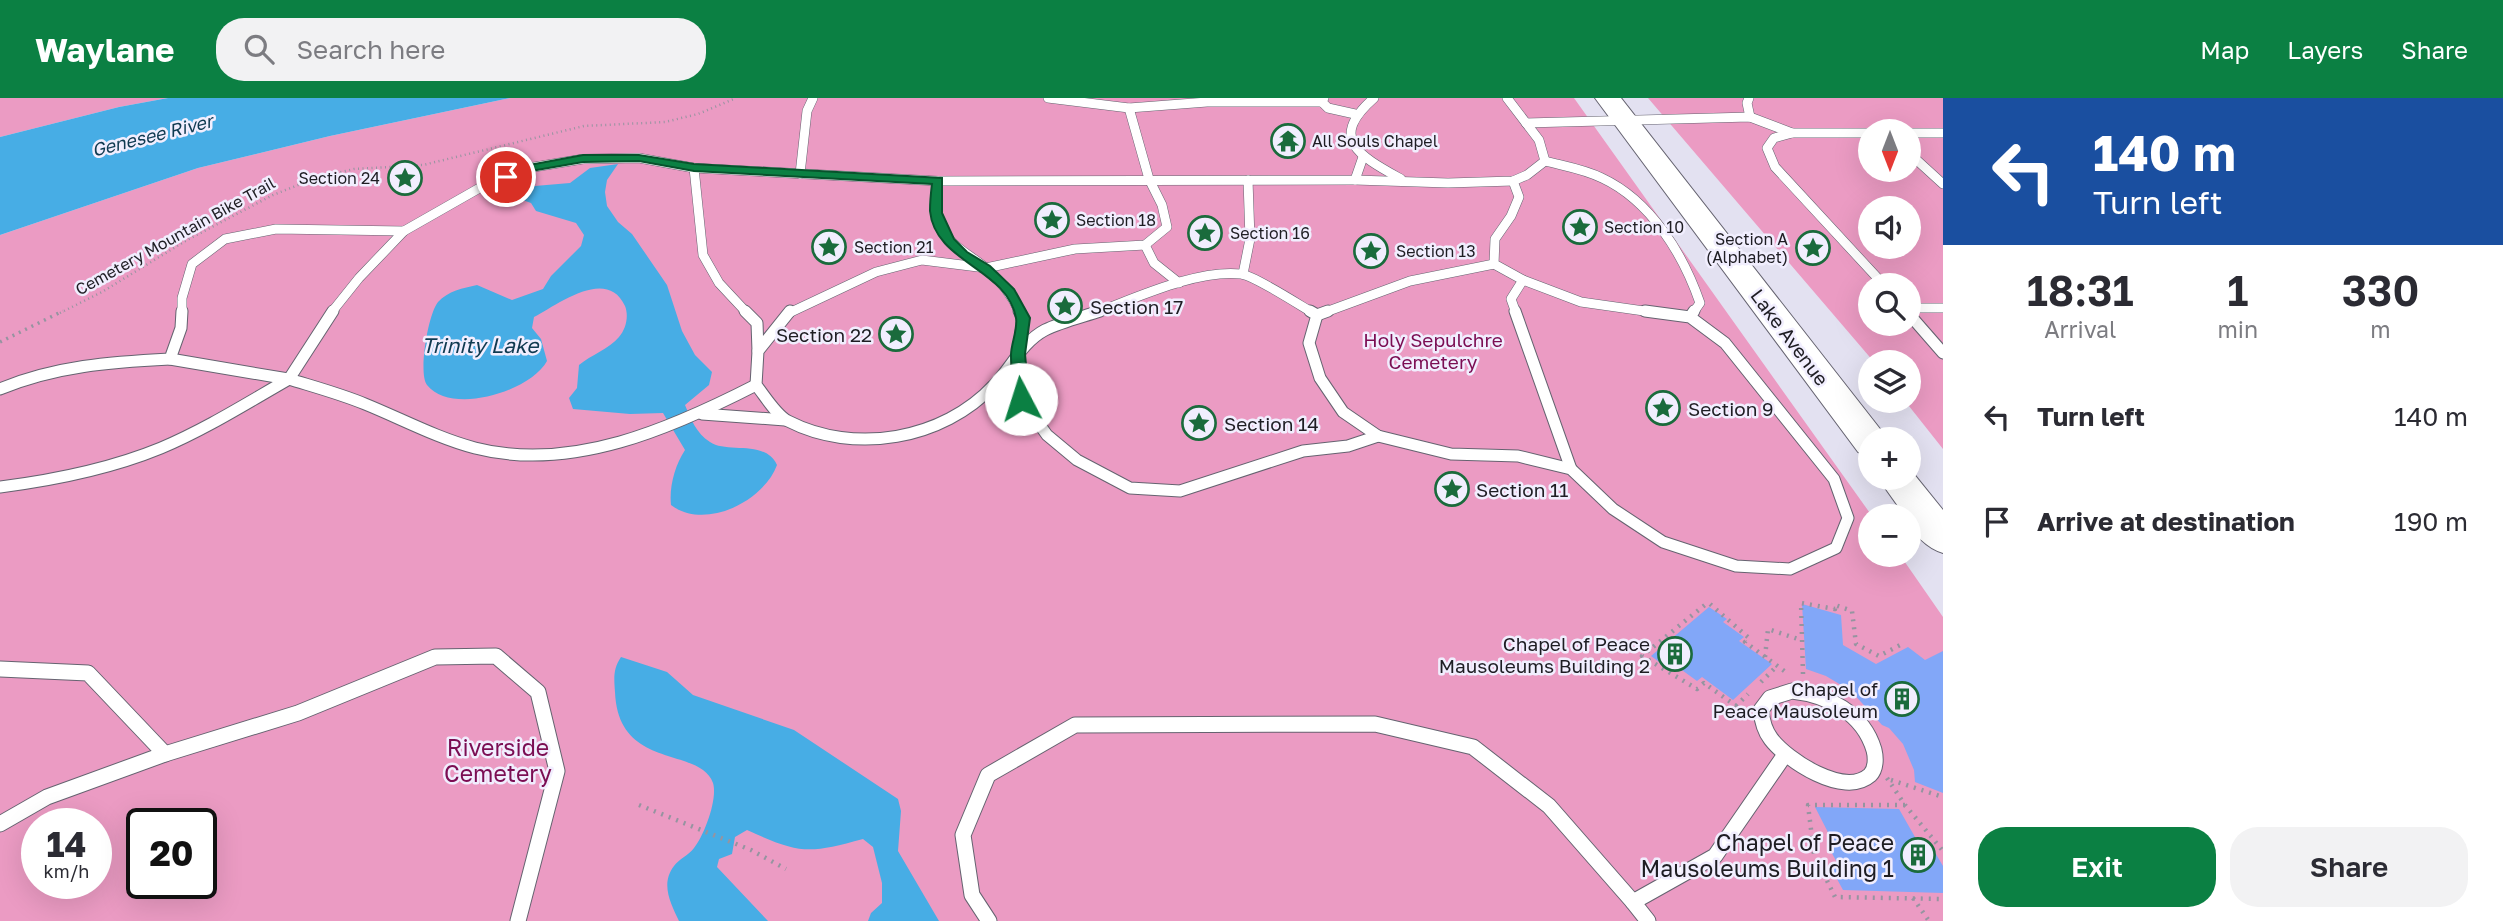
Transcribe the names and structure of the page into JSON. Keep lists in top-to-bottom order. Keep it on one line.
{"streets":{"main road":["Lake Avenue"],"path":["Cemetery Mountain Bike Trail"]},"water":["Genesee River","Trinity Lake"],"parks":["Holy Sepulchre Cemetery","Riverside Cemetery"],"places":{"temple":["All Souls Chapel"],"place":["Section 24","Section 18","Section 10","Section 16","Section 21","Section A (Alphabet)","Section 13","Section 17","Section 22","Section 9","Section 14","Section 11"],"building":["Chapel of Peace Mausoleums Building 2","Chapel of Peace Mausoleum","Chapel of Peace Mausoleums Building 1"]},"north":"bottom","page":{"header":"Waylane","search":"Search here","nav":["Map","Layers","Share"],"turn":["140 m","Turn left"],"map_buttons":["+","−"],"eta":["18:31","Arrival","1","min","330","m"],"list":[{"name":"Turn left","value":"140 m"},{"name":"Arrive at destination","value":"190 m"}],"speed":"14 km/h","limit":"20","buttons":["Exit","Share"]}}
